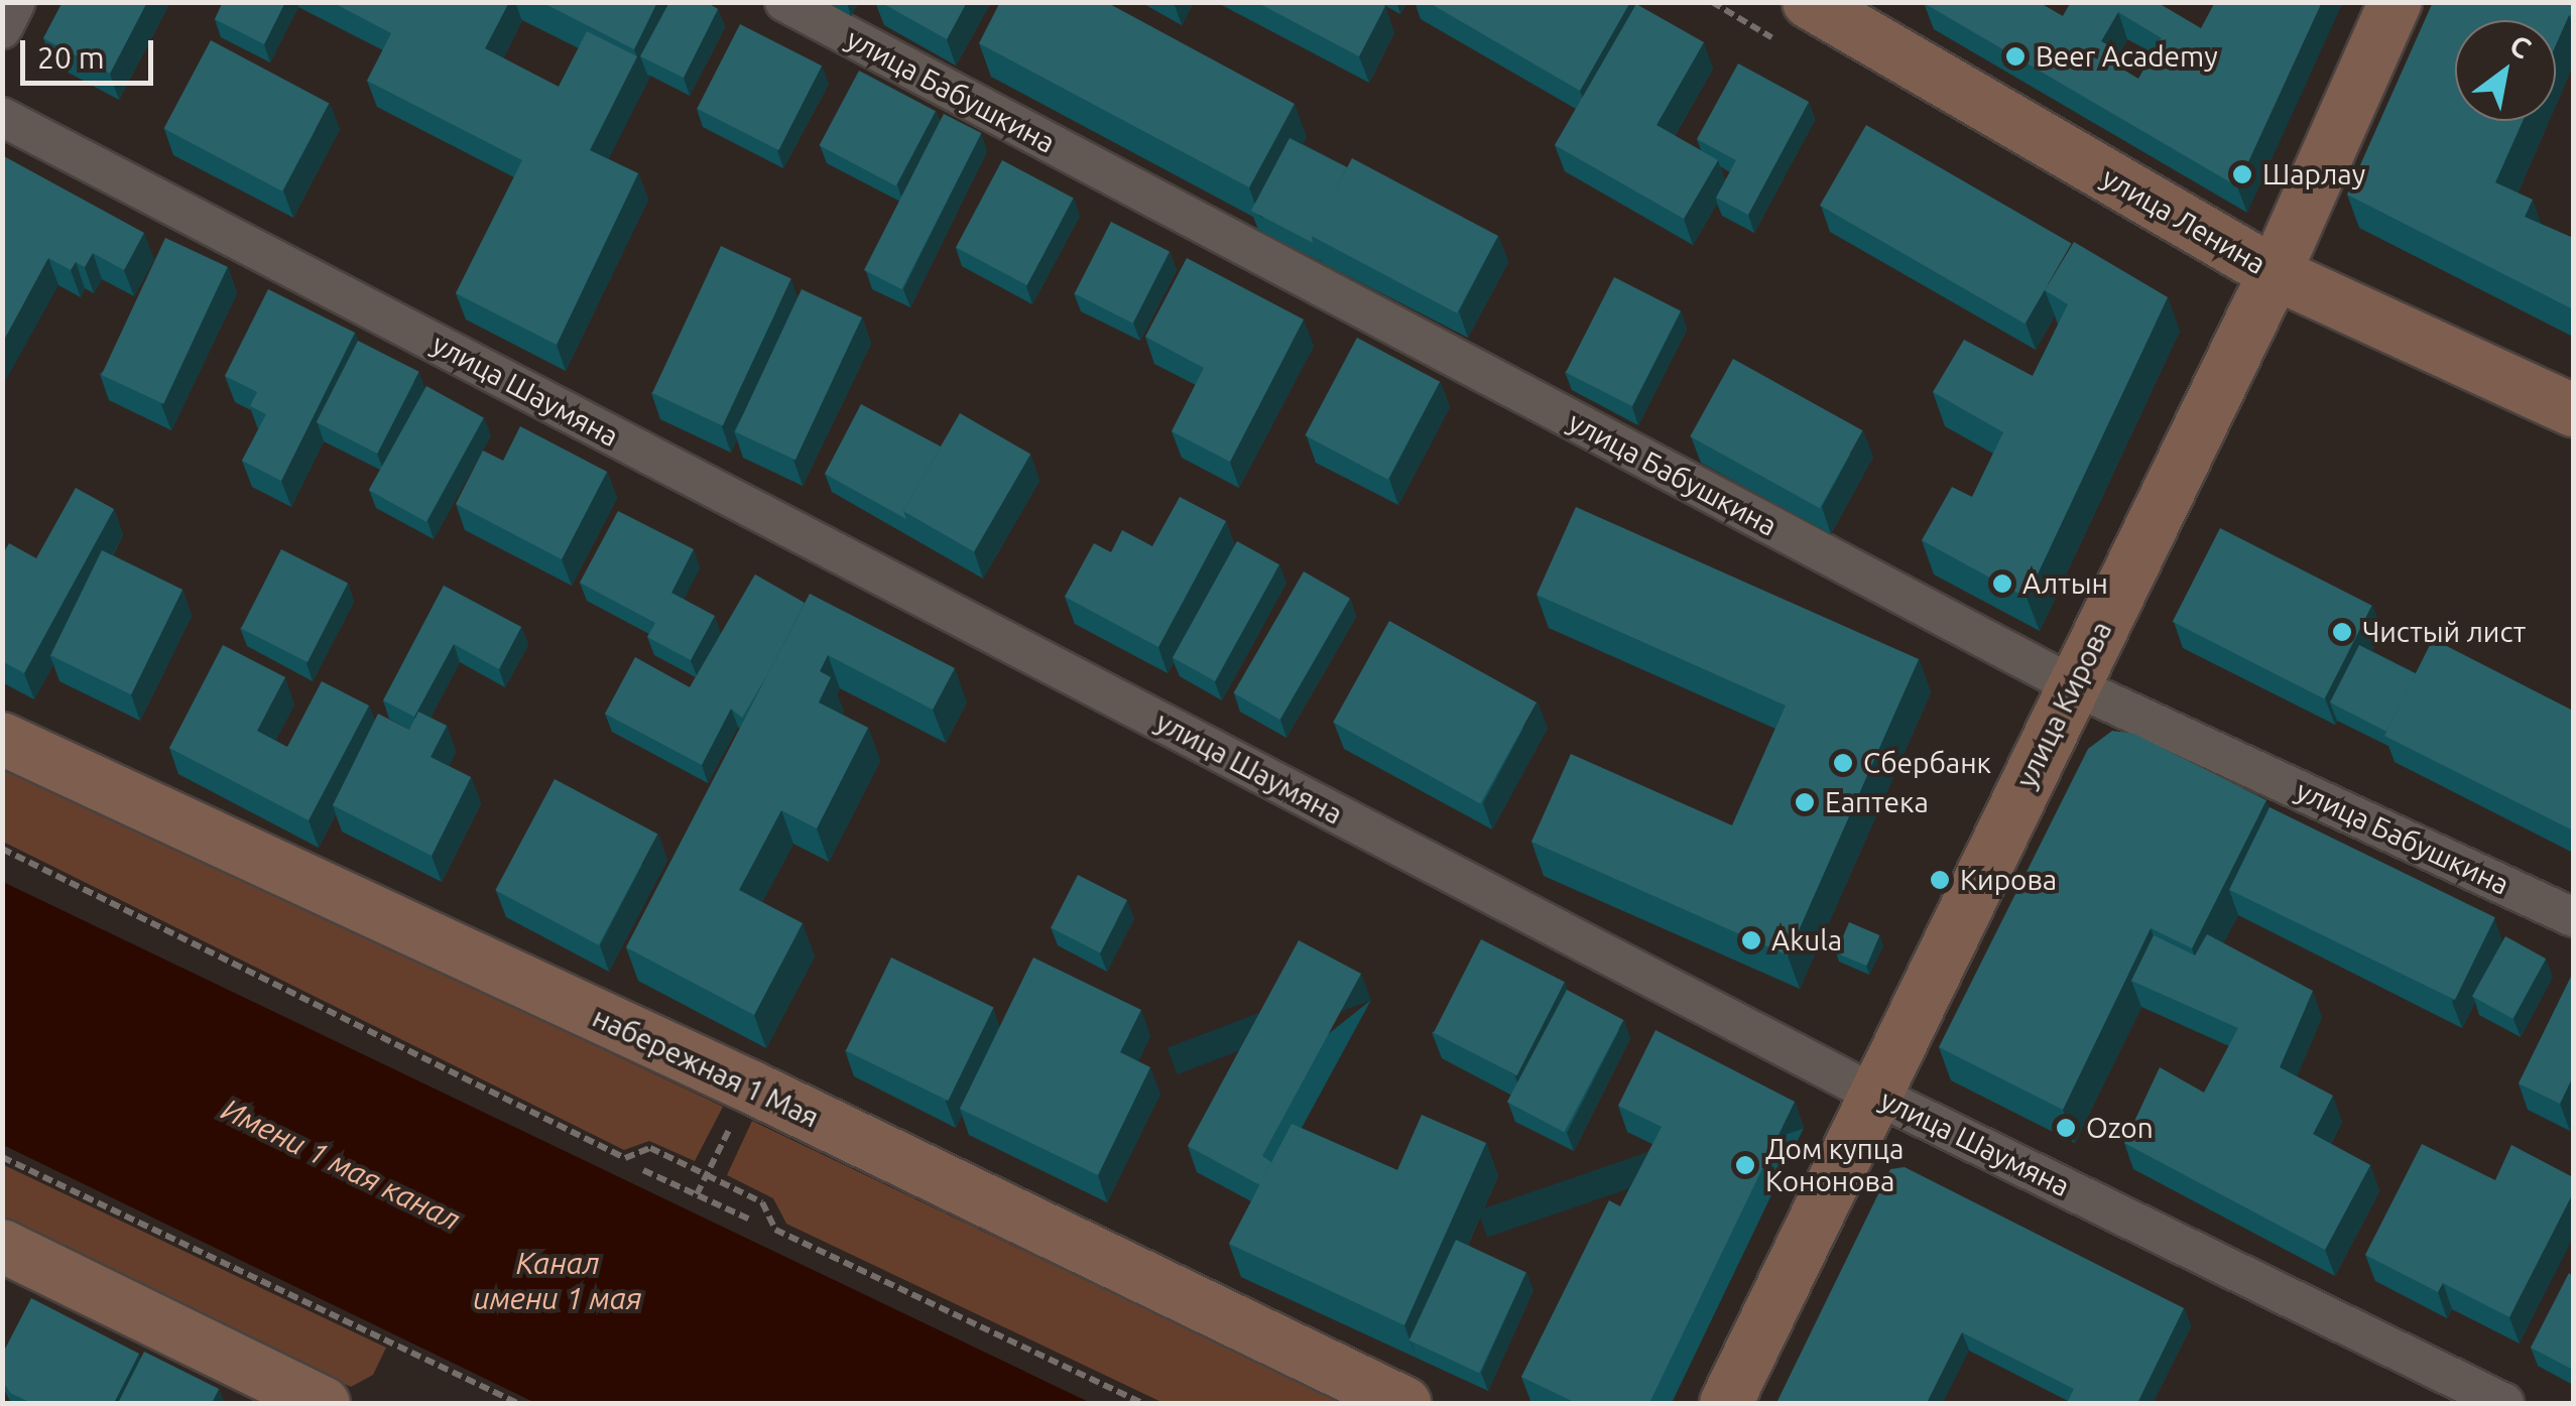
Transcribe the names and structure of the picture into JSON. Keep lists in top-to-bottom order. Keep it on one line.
{"streets":{"main road":["улица Ленина","улица Кирова","набережная 1 Мая"],"street":["улица Бабушкина","улица Шаумяна"]},"crossings":[["улица Бабушкина","улица Кирова"],["улица Ленина","улица Кирова"],["улица Шаумяна","улица Кирова"]],"water":["Имени 1 мая канал","Канал имени 1 мая"],"places":["Beer Academy","Шарлау","Алтын","Чистый лист","Сбербанк","Еаптека","Кирова","Akula","Ozon","Дом купца Кононова"],"scale_bar":"20 m","north":"top right"}
